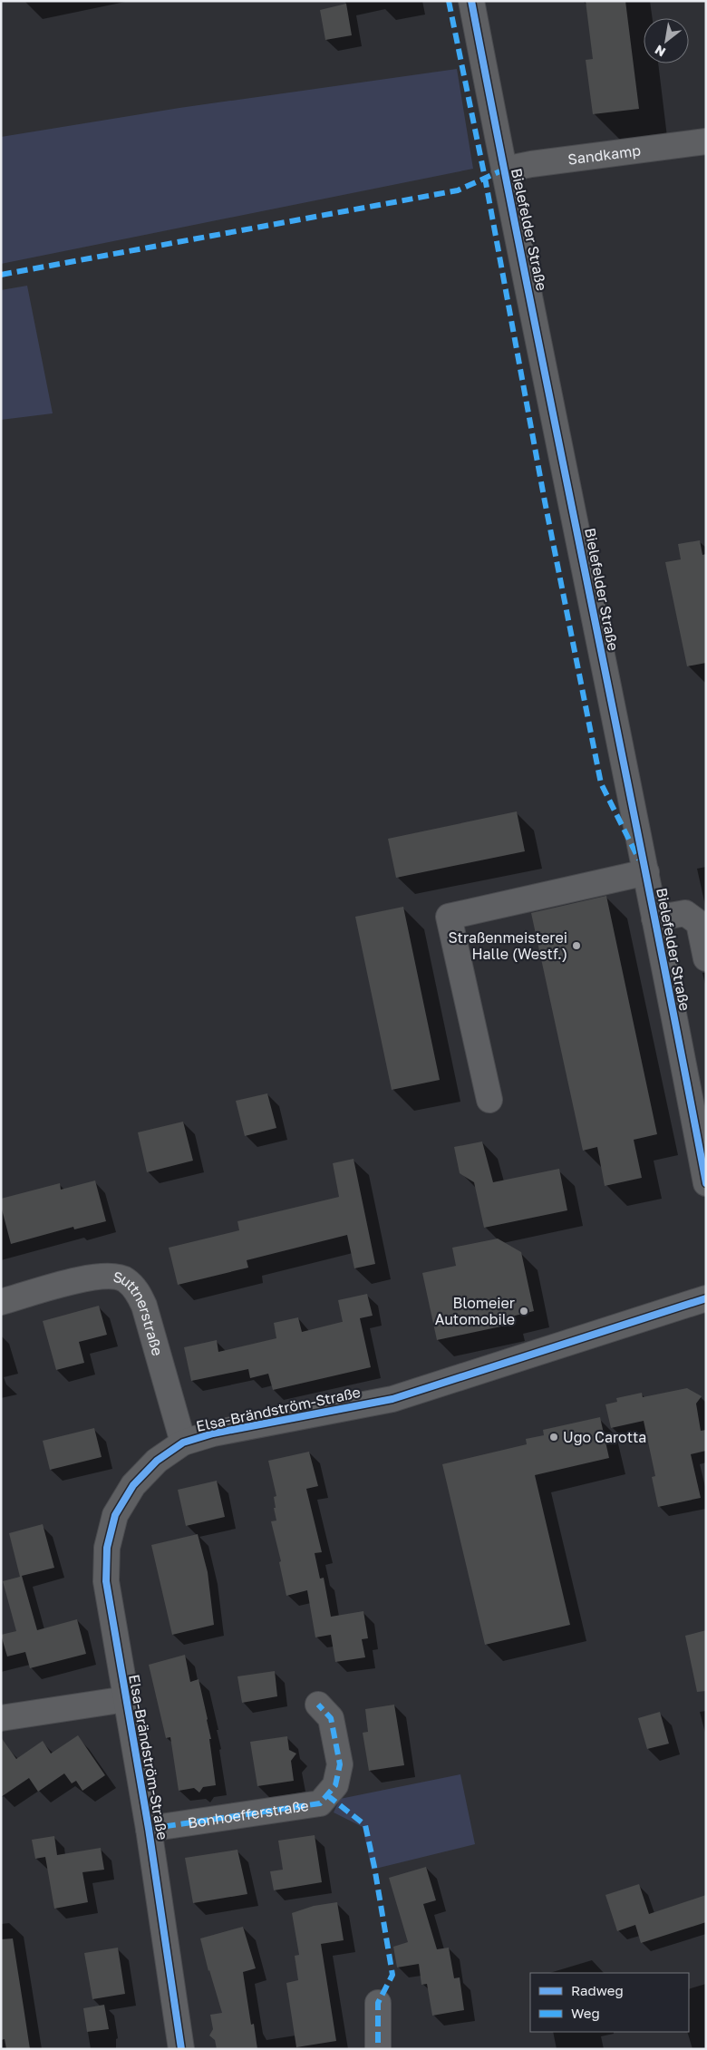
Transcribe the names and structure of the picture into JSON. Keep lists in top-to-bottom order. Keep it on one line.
{"streets":{"street":["Sandkamp","Bielefelder Straße","Suttnerstraße","Elsa-Brändström-Straße","Bonhoefferstraße"]},"crossings":[["Sandkamp","Bielefelder Straße"],["Suttnerstraße","Elsa-Brändström-Straße"],["Elsa-Brändström-Straße","Bonhoefferstraße"]],"places":["Straßenmeisterei Halle (Westf.)","Blomeier Automobile","Ugo Carotta"],"legend":["Radweg","Weg"],"north":"bottom left"}
